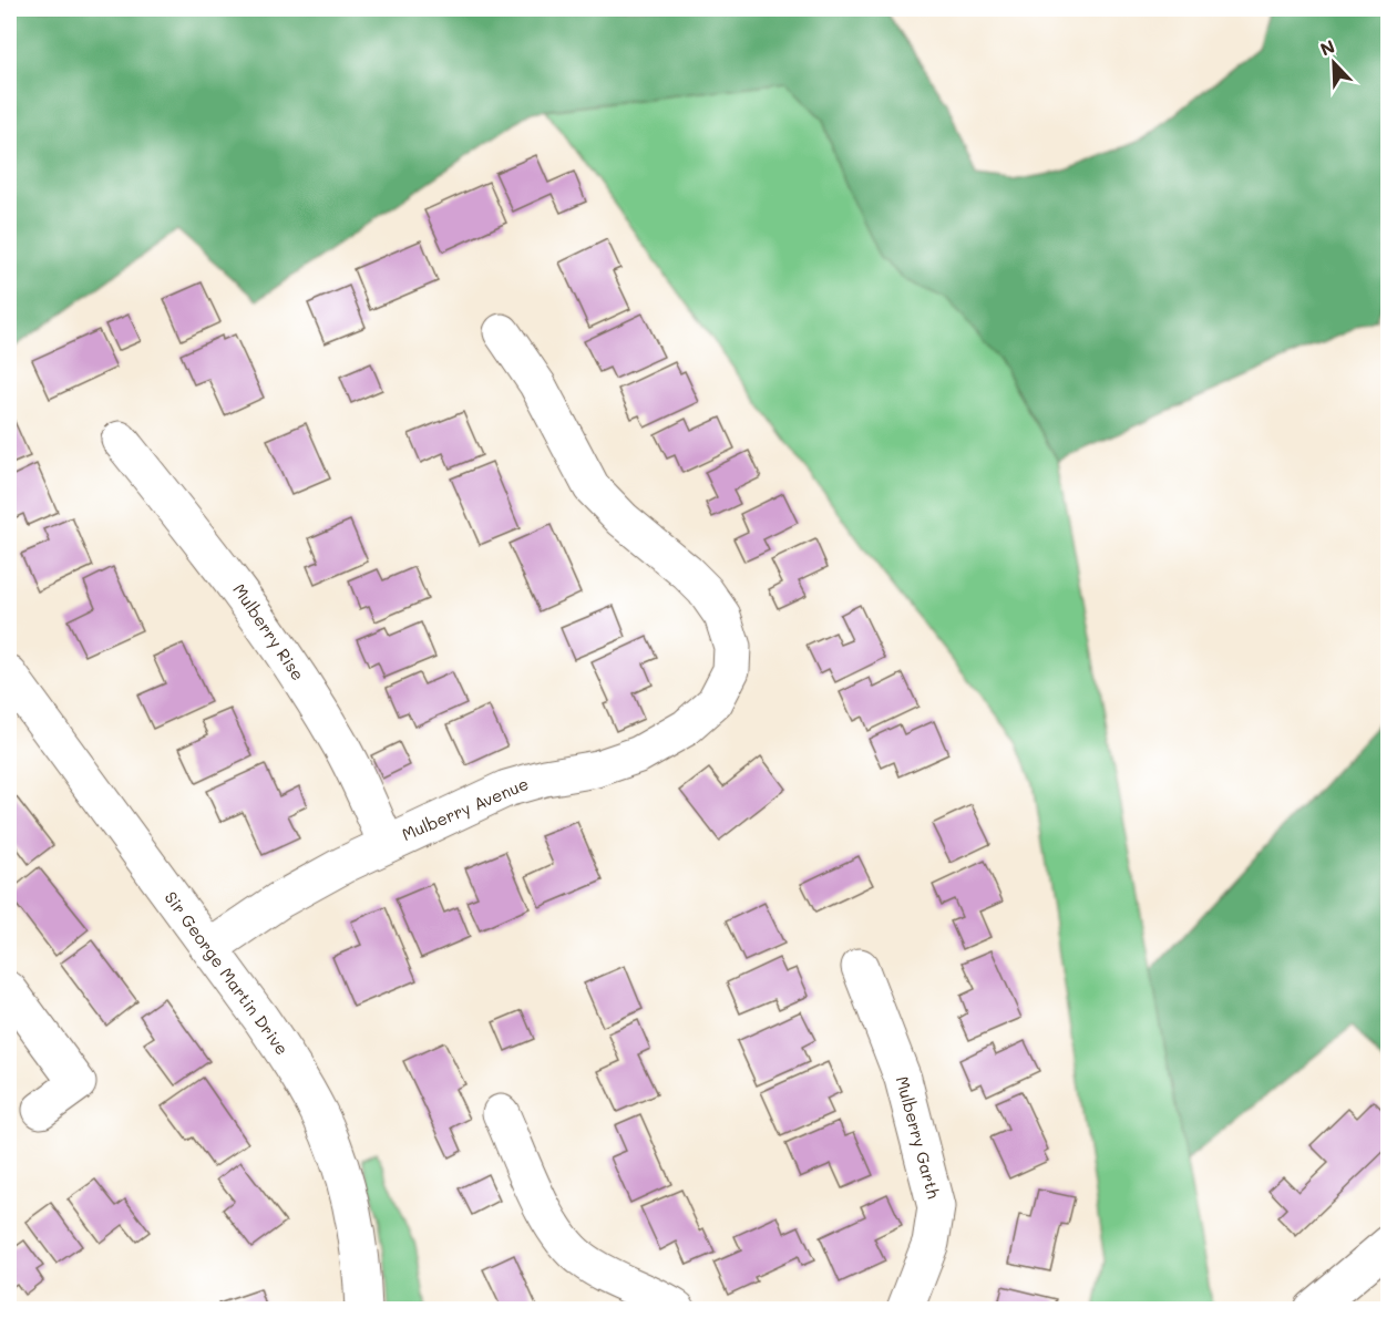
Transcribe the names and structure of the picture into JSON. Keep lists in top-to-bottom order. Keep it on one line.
{"streets":{"street":["Mulberry Rise","Mulberry Avenue","Sir George Martin Drive","Mulberry Garth"]},"crossings":[["Mulberry Rise","Mulberry Avenue"],["Mulberry Avenue","Sir George Martin Drive"]],"north":"top left"}
